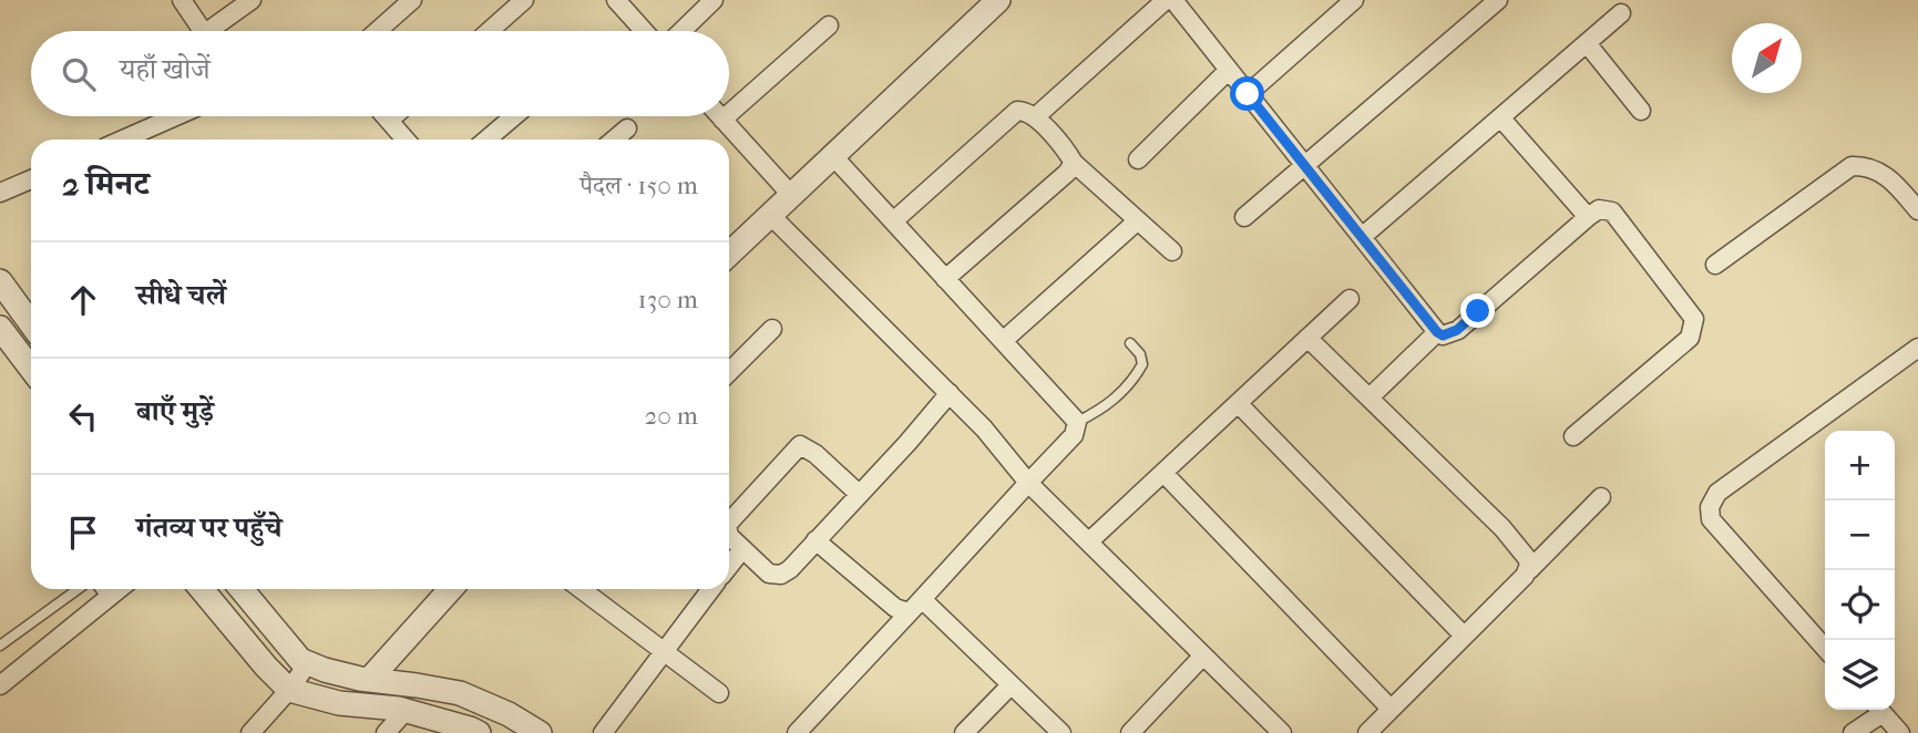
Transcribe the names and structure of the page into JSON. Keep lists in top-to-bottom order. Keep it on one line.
{"north":"top right","page":{"search":"यहाँ खोजें","heading":["2 मिनट","पैदल · 150 m"],"list":[["सीधे चलें","130 m"],["बाएँ मुड़ें","20 m"],"गंतव्य पर पहुँचे"],"map_buttons":["+","−"]}}
